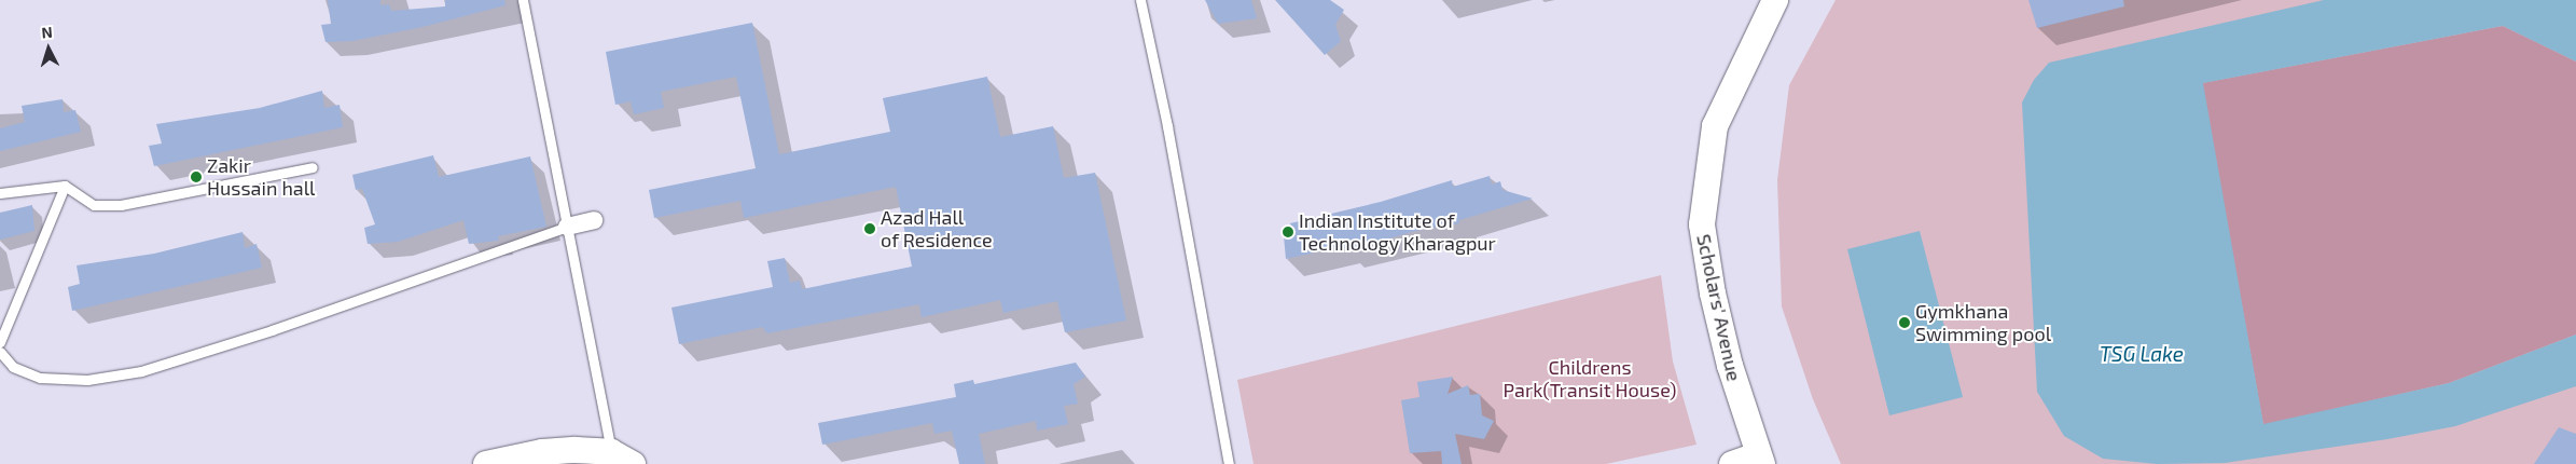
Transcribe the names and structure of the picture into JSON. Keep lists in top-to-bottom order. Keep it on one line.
{"streets":{"street":["Scholars' Avenue"]},"water":["TSG Lake"],"parks":["Childrens Park(Transit House)"],"places":["Zakir Hussain hall","Azad Hall of Residence","Indian Institute of Technology Kharagpur","Gymkhana Swimming pool"],"north":"top"}
